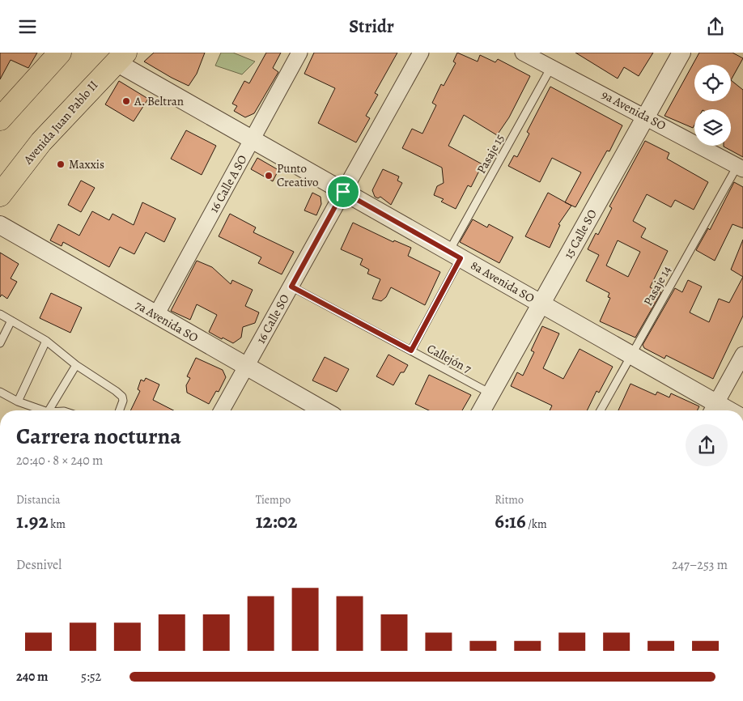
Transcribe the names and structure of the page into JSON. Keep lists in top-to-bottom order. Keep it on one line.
{"streets":{"highway":["Avenida Juan Pablo II"],"street":["9a Avenida SO","16 Calle A SO","15 Calle SO","8a Avenida SO","16 Calle SO","7a Avenida SO"],"lane":["Pasaje 15","Pasaje 14","Callejón 7"]},"crossings":[["9a Avenida SO","Pasaje 15"],["9a Avenida SO","15 Calle SO"],["9a Avenida SO","Pasaje 14"],["Avenida Juan Pablo II","8a Avenida SO"],["Pasaje 15","8a Avenida SO"],["Pasaje 15","Callejón 7"],["16 Calle A SO","8a Avenida SO"],["16 Calle A SO","7a Avenida SO"],["15 Calle SO","8a Avenida SO"],["15 Calle SO","Callejón 7"],["8a Avenida SO","Pasaje 14"],["8a Avenida SO","16 Calle SO"],["16 Calle SO","7a Avenida SO"],["16 Calle SO","Callejón 7"]],"places":["A. Beltran","Maxxis","Punto Creativo"],"page":{"header":"Stridr","heading":["Carrera nocturna","20:40 · 8 × 240 m"],"stats":[["Distancia","1.92 km"],["Tiempo","12:02"],["Ritmo","6:16 /km"]],"chart":["Desnivel","247–253 m"],"list":[{"name":"240 m","note":"5:52"}]}}
